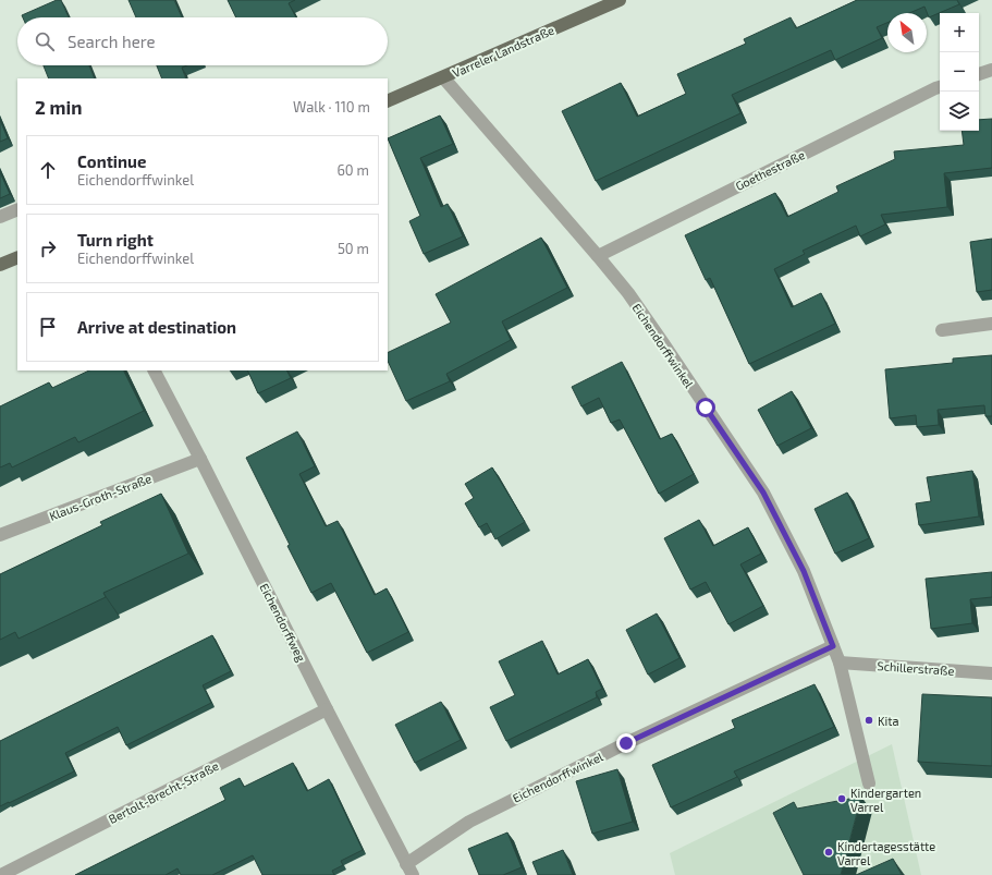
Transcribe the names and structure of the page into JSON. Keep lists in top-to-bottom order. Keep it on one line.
{"streets":{"main road":["Varreler Landstraße"],"street":["Goethestraße","Eichendorffwinkel","Klaus-Groth-Straße","Eichendorffweg","Schillerstraße","Bertolt-Brecht-Straße"]},"crossings":[["Varreler Landstraße","Eichendorffwinkel"],["Goethestraße","Eichendorffwinkel"],["Eichendorffwinkel","Eichendorffweg"],["Eichendorffwinkel","Schillerstraße"],["Klaus-Groth-Straße","Eichendorffweg"],["Eichendorffweg","Bertolt-Brecht-Straße"]],"places":["Kita","Kindergarten Varrel","Kindertagesstätte Varrel"],"north":"top left","page":{"map_buttons":["+","−"],"search":"Search here","heading":["2 min","Walk · 110 m"],"list":[["Continue","Eichendorffwinkel","60 m"],["Turn right","Eichendorffwinkel","50 m"],"Arrive at destination"]}}
